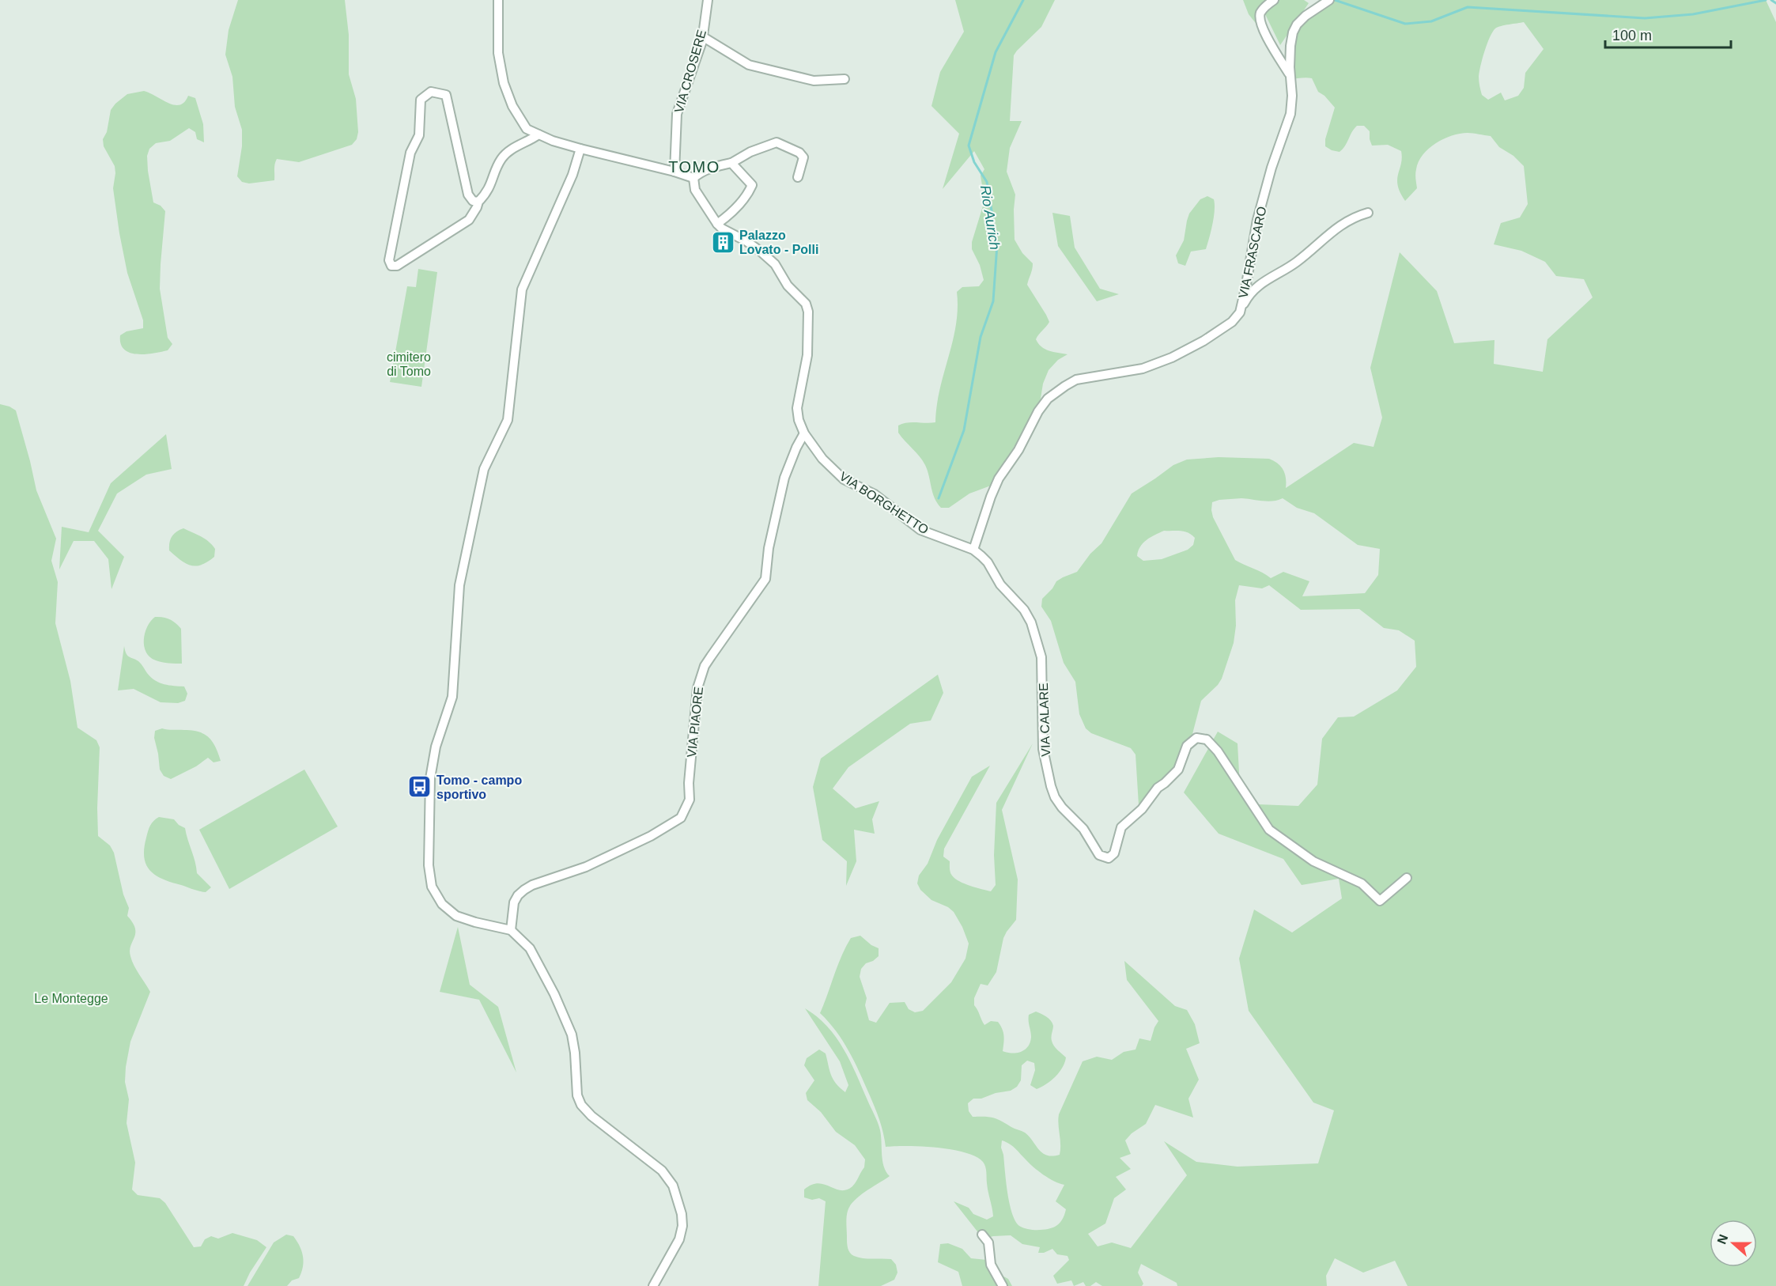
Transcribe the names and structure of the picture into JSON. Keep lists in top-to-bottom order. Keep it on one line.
{"streets":{"street":["VIA CROSERE","VIA FRASCARO","VIA BORGHETTO","VIA CALARE","VIA PIAORE"]},"crossings":[["VIA FRASCARO","VIA BORGHETTO"],["VIA FRASCARO","VIA CALARE"],["VIA BORGHETTO","VIA CALARE"],["VIA BORGHETTO","VIA PIAORE"]],"districts":["TOMO"],"water":["Rio Aurich"],"parks":["cimitero di Tomo","Le Montegge"],"places":{"building":["Palazzo Lovato - Polli"],"bus stop":["Tomo - campo sportivo"]},"scale_bar":"100 m","north":"left"}
